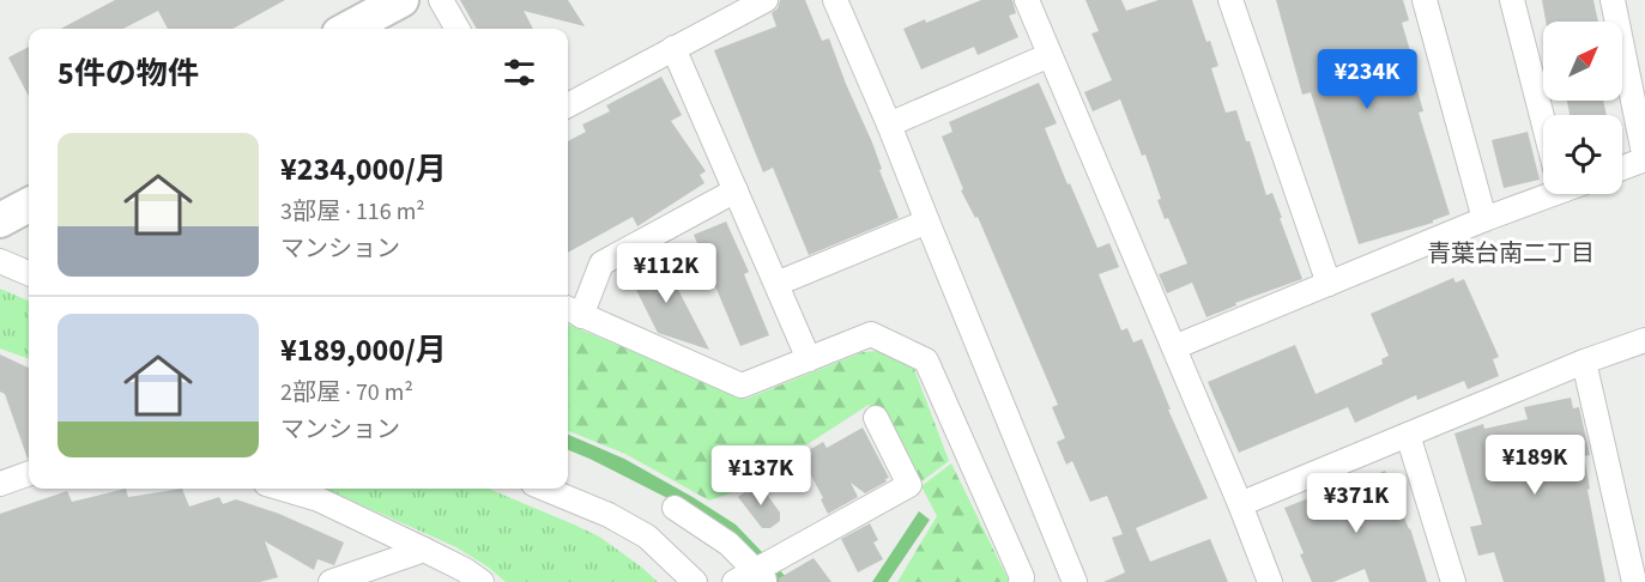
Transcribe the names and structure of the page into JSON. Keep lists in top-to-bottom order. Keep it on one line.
{"districts":["青葉台南二丁目"],"north":"top right","page":{"heading":"5件の物件","price":["¥234K","¥112K","¥189K","¥137K","¥371K"],"list":[{"name":"¥234,000/月","note":"3部屋 · 116 m² · マンション"},{"name":"¥189,000/月","note":"2部屋 · 70 m² · マンション"}]}}
